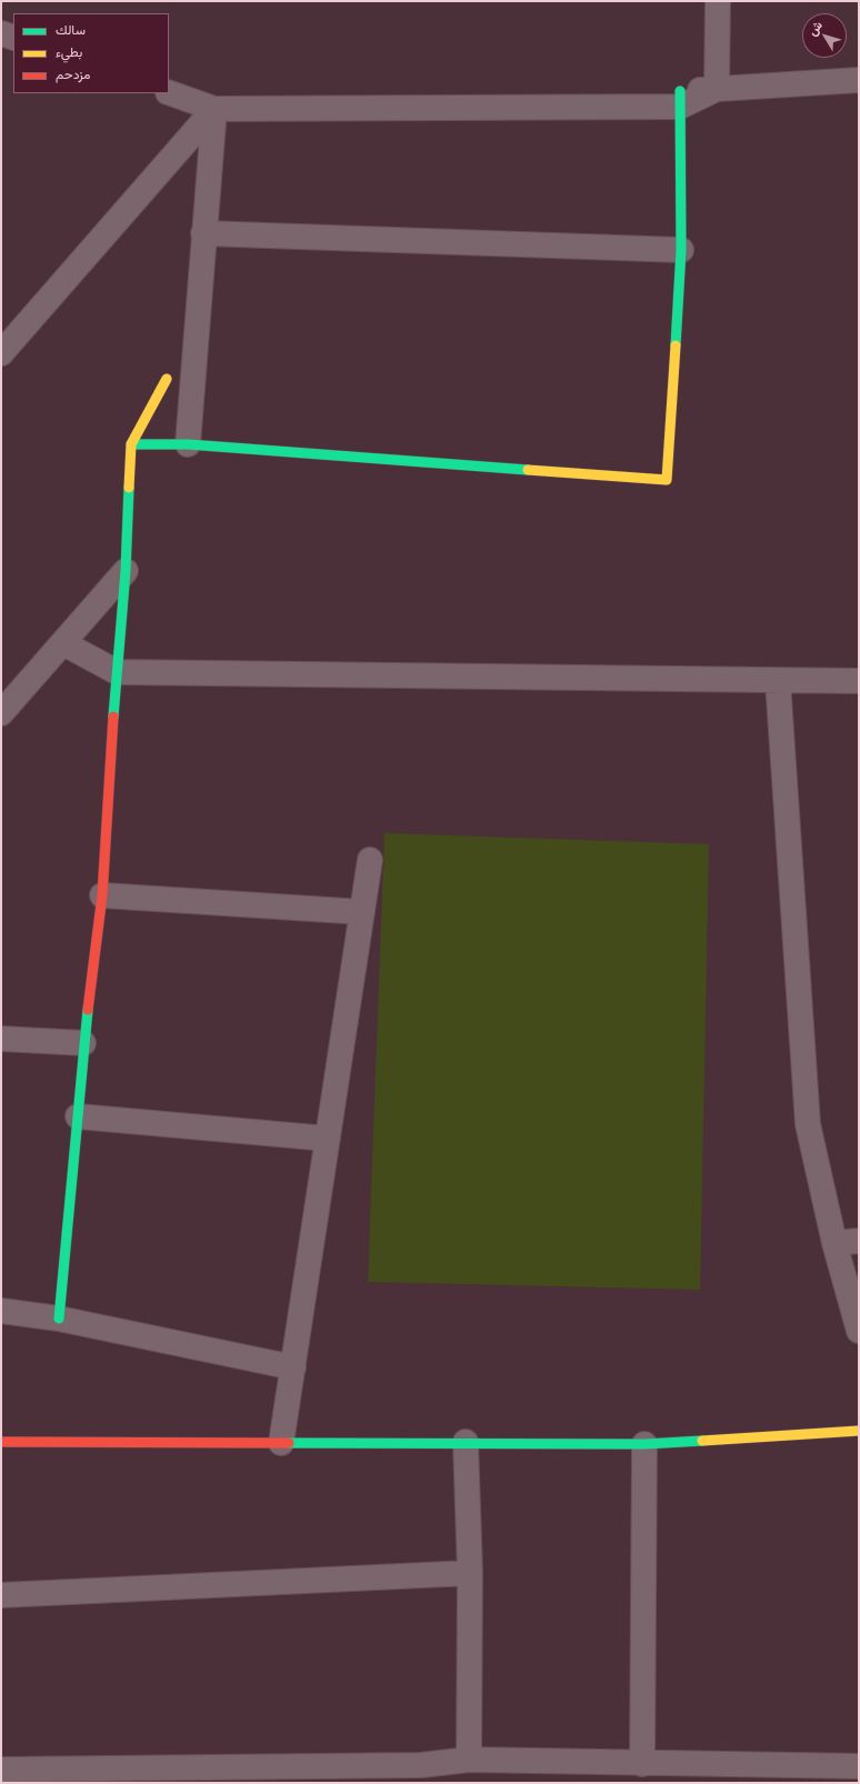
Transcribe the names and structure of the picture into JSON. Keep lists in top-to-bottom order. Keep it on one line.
{"legend":["سالك","بطيء","مزدحم"],"north":"top left"}
